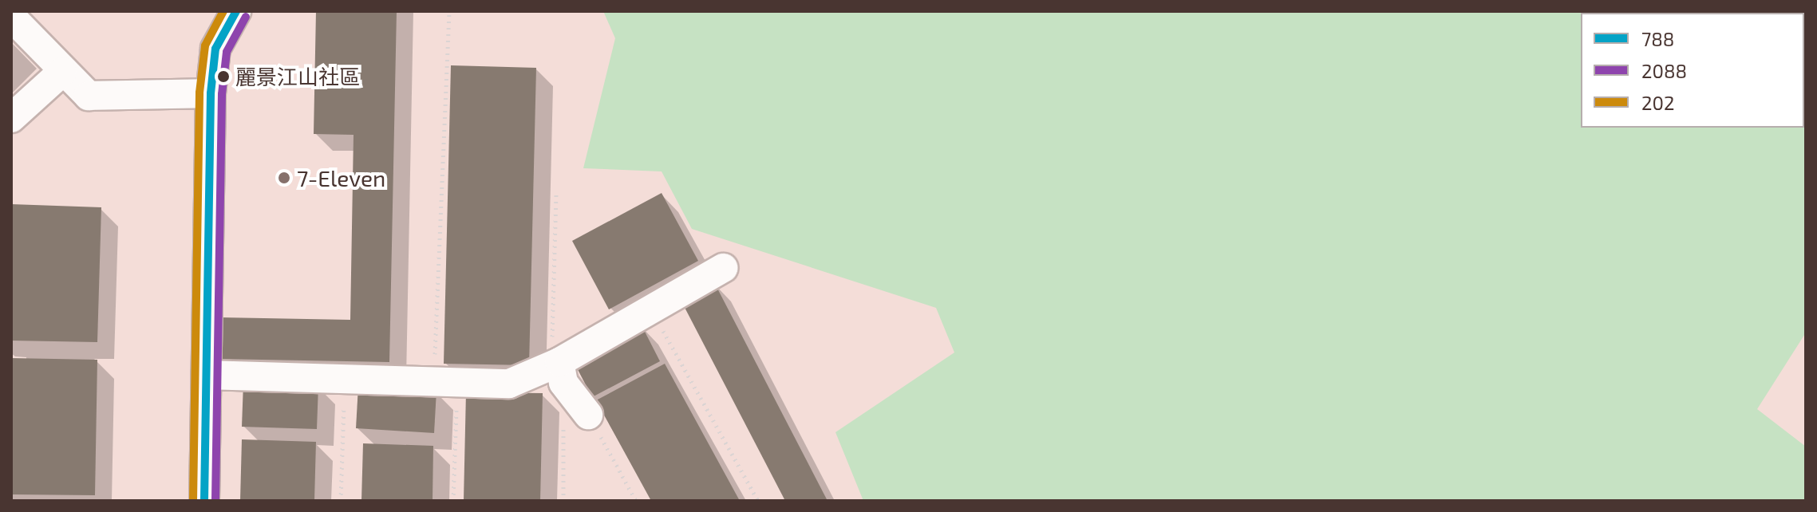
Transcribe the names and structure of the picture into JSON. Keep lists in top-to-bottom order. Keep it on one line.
{"places":["麗景江山社區","7-Eleven"],"lines":["transit line 788","transit line 202","transit line 2088"],"legend":["788","2088","202"]}
